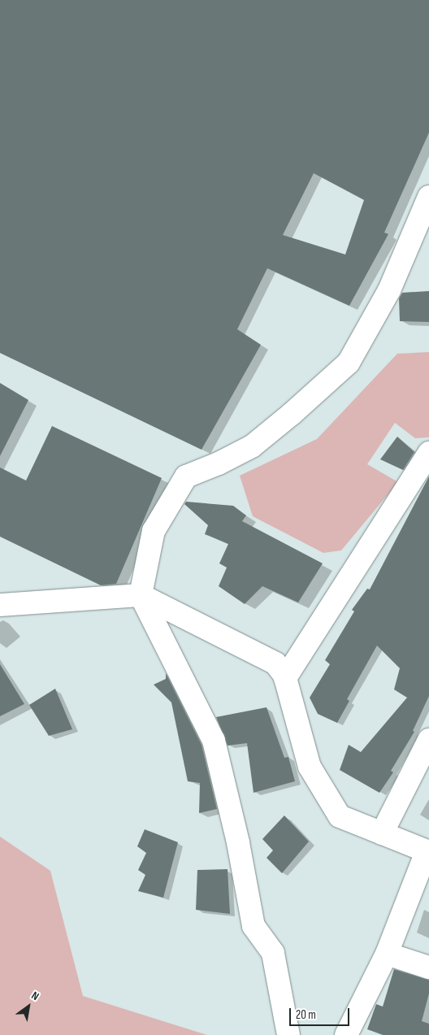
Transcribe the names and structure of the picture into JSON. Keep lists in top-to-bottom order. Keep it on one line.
{"scale_bar":"20 m","north":"top right"}
